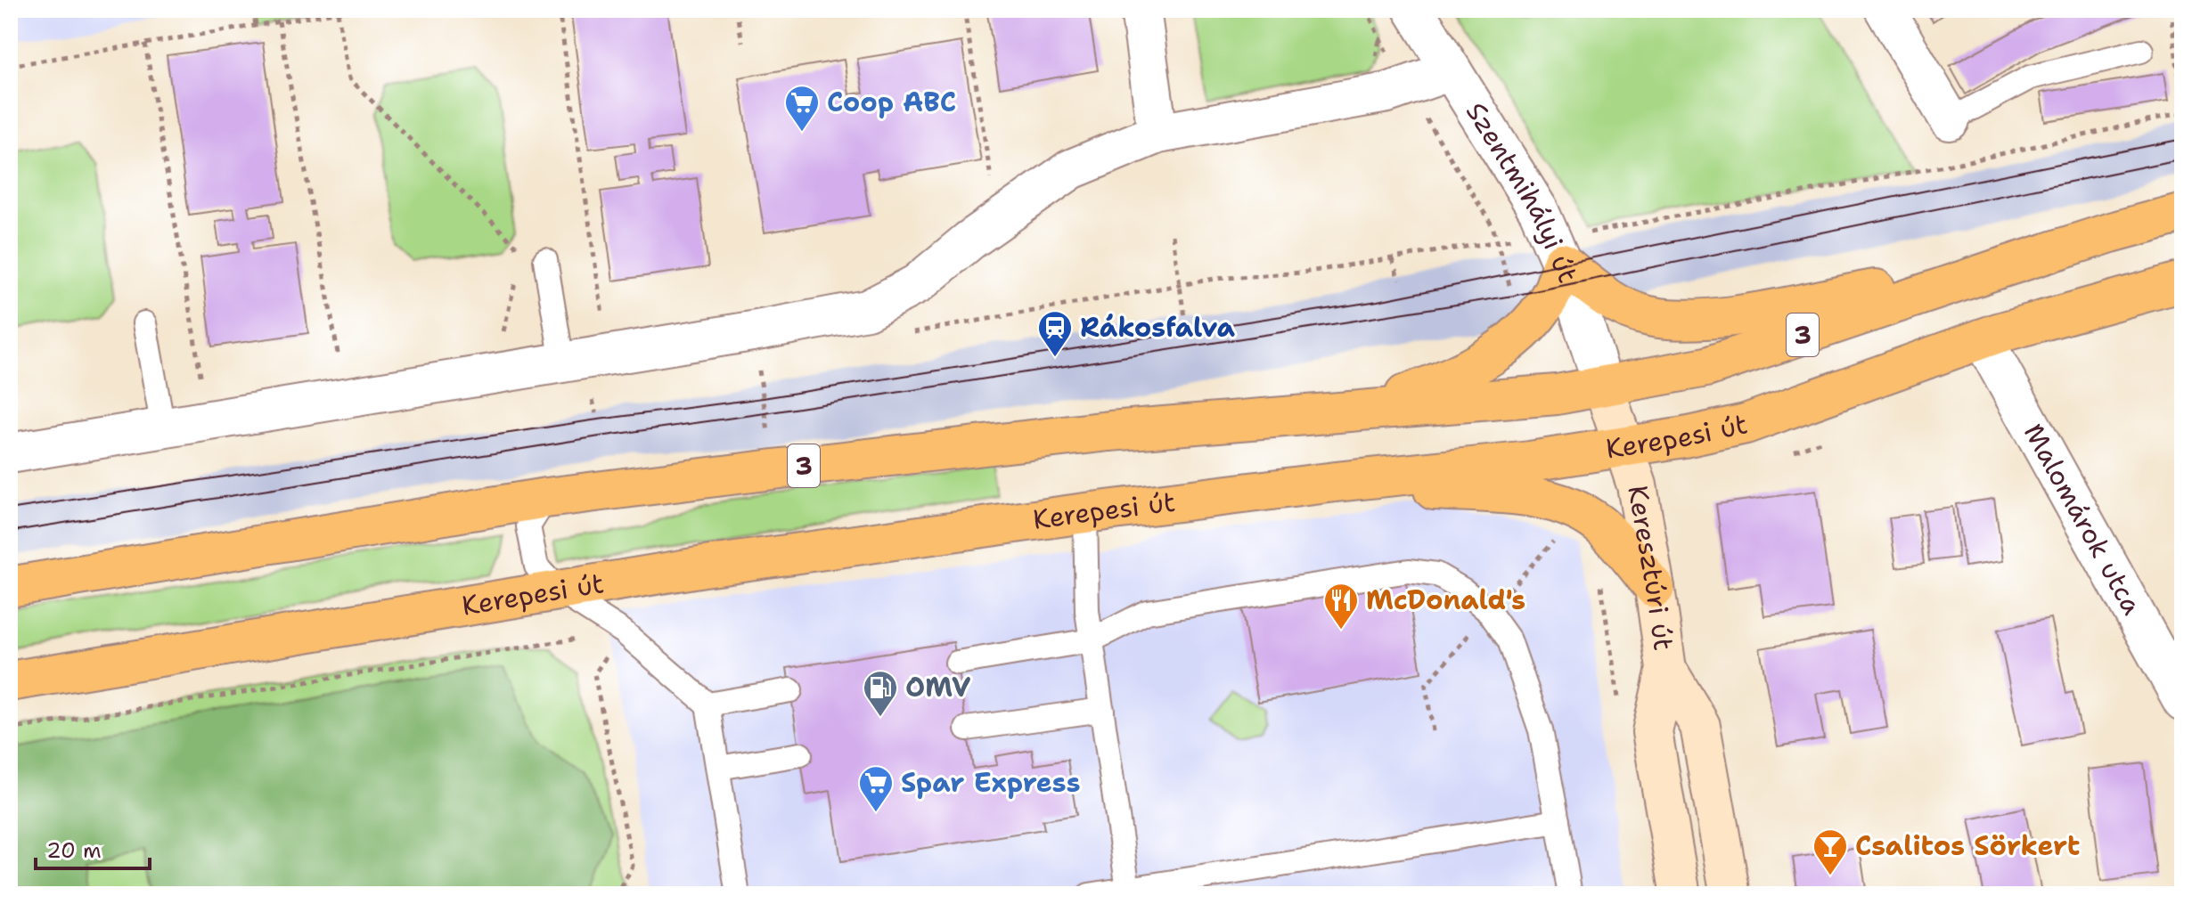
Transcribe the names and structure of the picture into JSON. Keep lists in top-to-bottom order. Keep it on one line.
{"streets":{"main road":["3","Kerepesi út","Keresztúri út"],"street":["Szentmihályi út","Malomárok utca"]},"crossings":[["Szentmihályi út","3"],["Szentmihályi út","Keresztúri út"],["3","Keresztúri út"],["Kerepesi út","Malomárok utca"],["Kerepesi út","Keresztúri út"]],"places":{"supermarket":["Coop ABC","Spar Express"],"station":["Rákosfalva"],"restaurant":["McDonald's"],"fuel station":["OMV"],"bar":["Csalitos Sörkert"]},"scale_bar":"20 m"}
